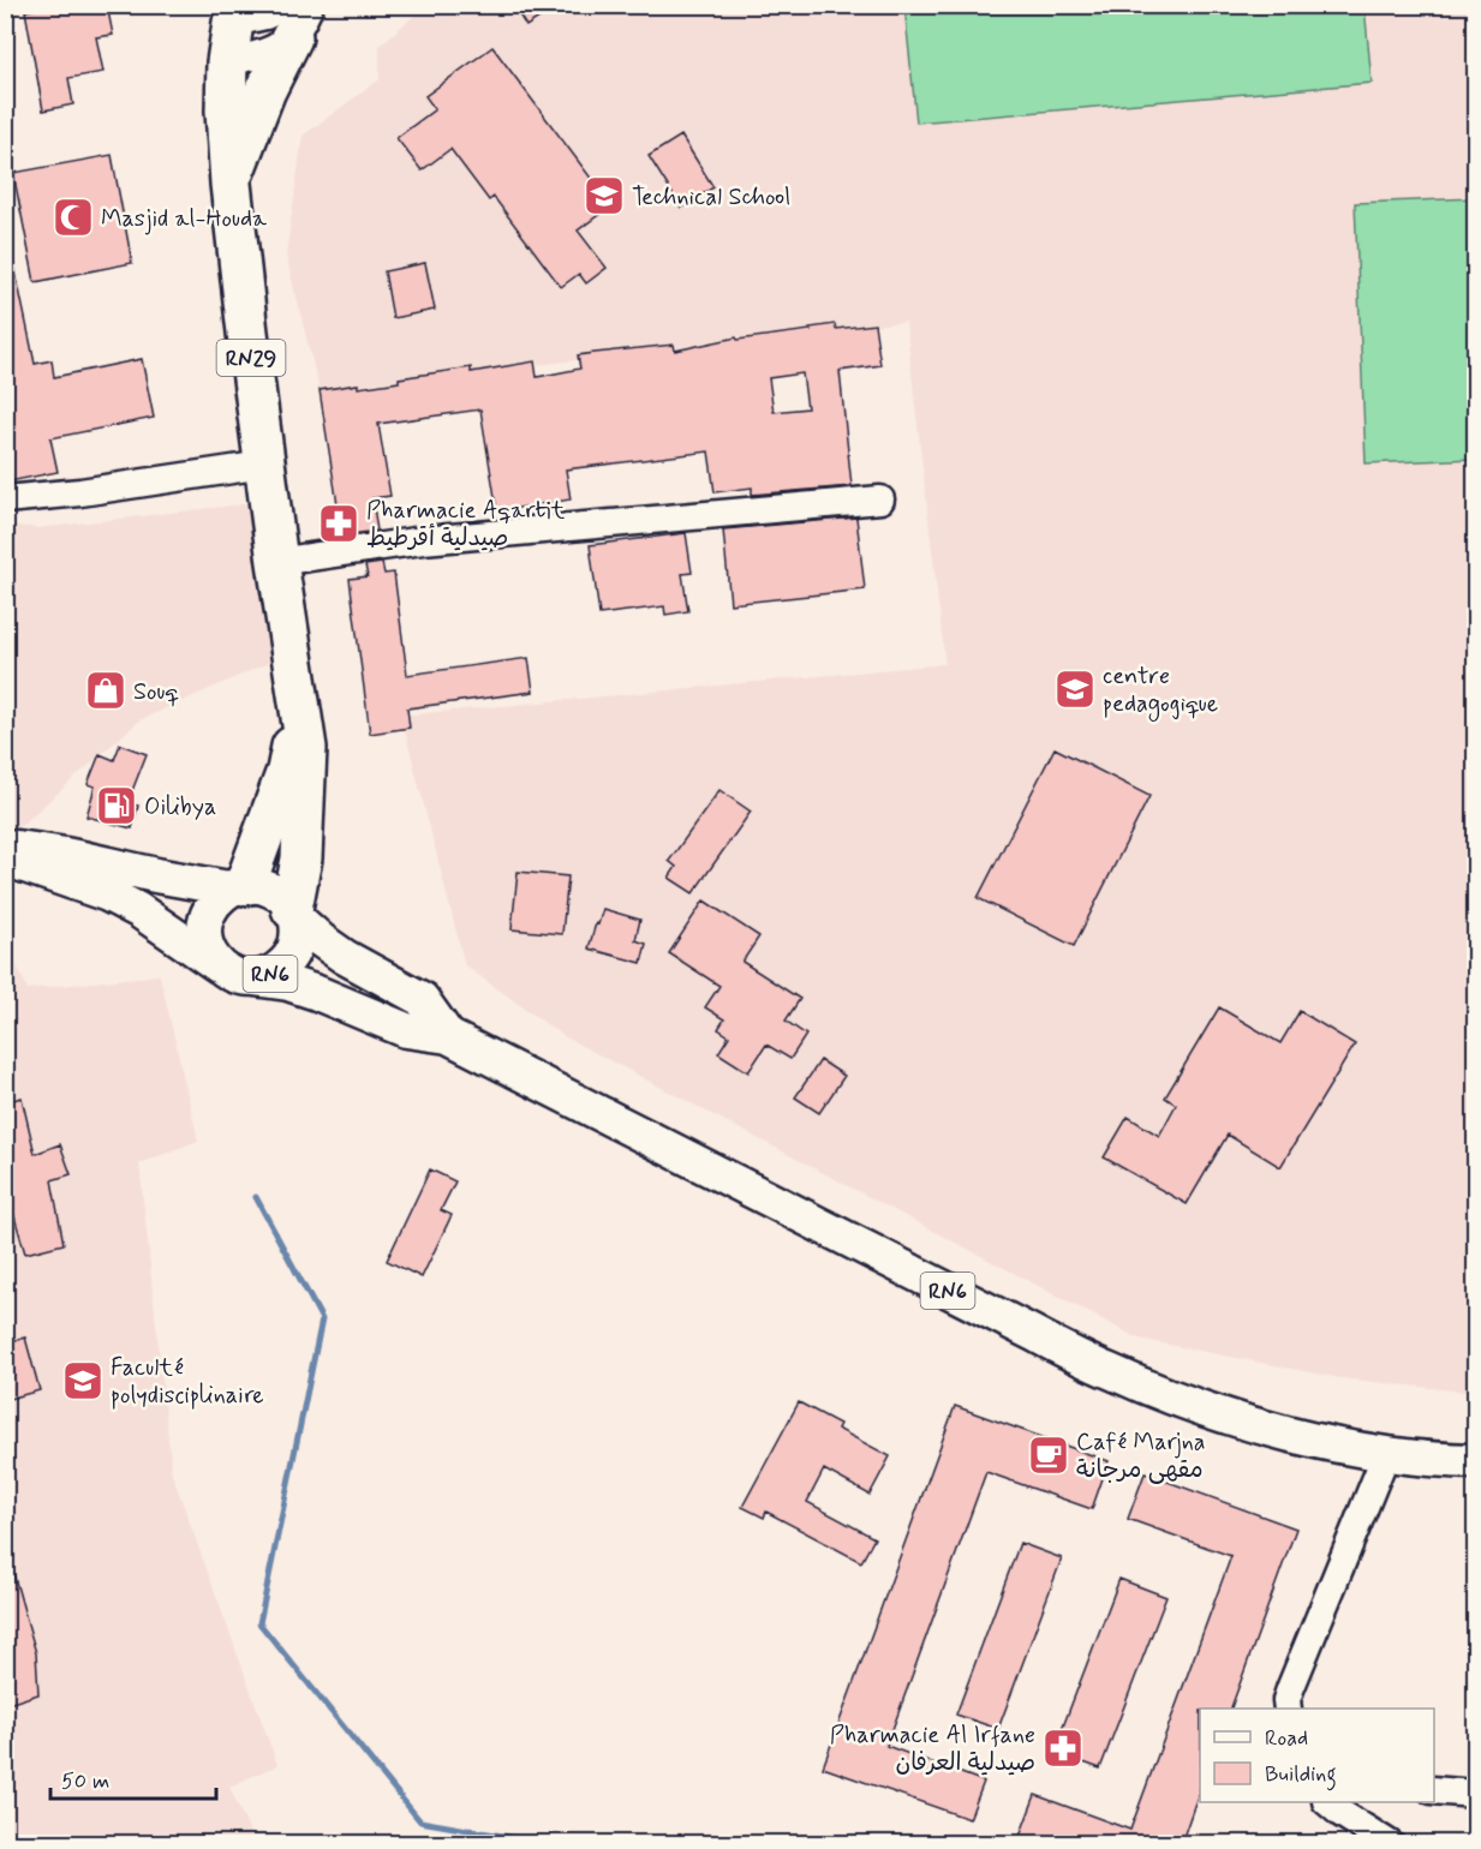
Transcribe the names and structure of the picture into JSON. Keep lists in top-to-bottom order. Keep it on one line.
{"streets":{"highway":["RN29"],"main road":["RN6"]},"crossings":[["RN29","RN6"]],"places":{"school or university":["Technical School","centre pedagogique","Faculté polydisciplinaire"],"mosque":["Masjid al-Houda"],"pharmacy":["Pharmacie Aqartit صيدلية أقرطيط","Pharmacie Al Irfane صيدلية العرفان"],"shop":["Souq"],"fuel station":["Oilibya"],"cafe":["Café Marjna مقهى مرجانة"]},"legend":["Road","Building"],"scale_bar":"50 m"}
